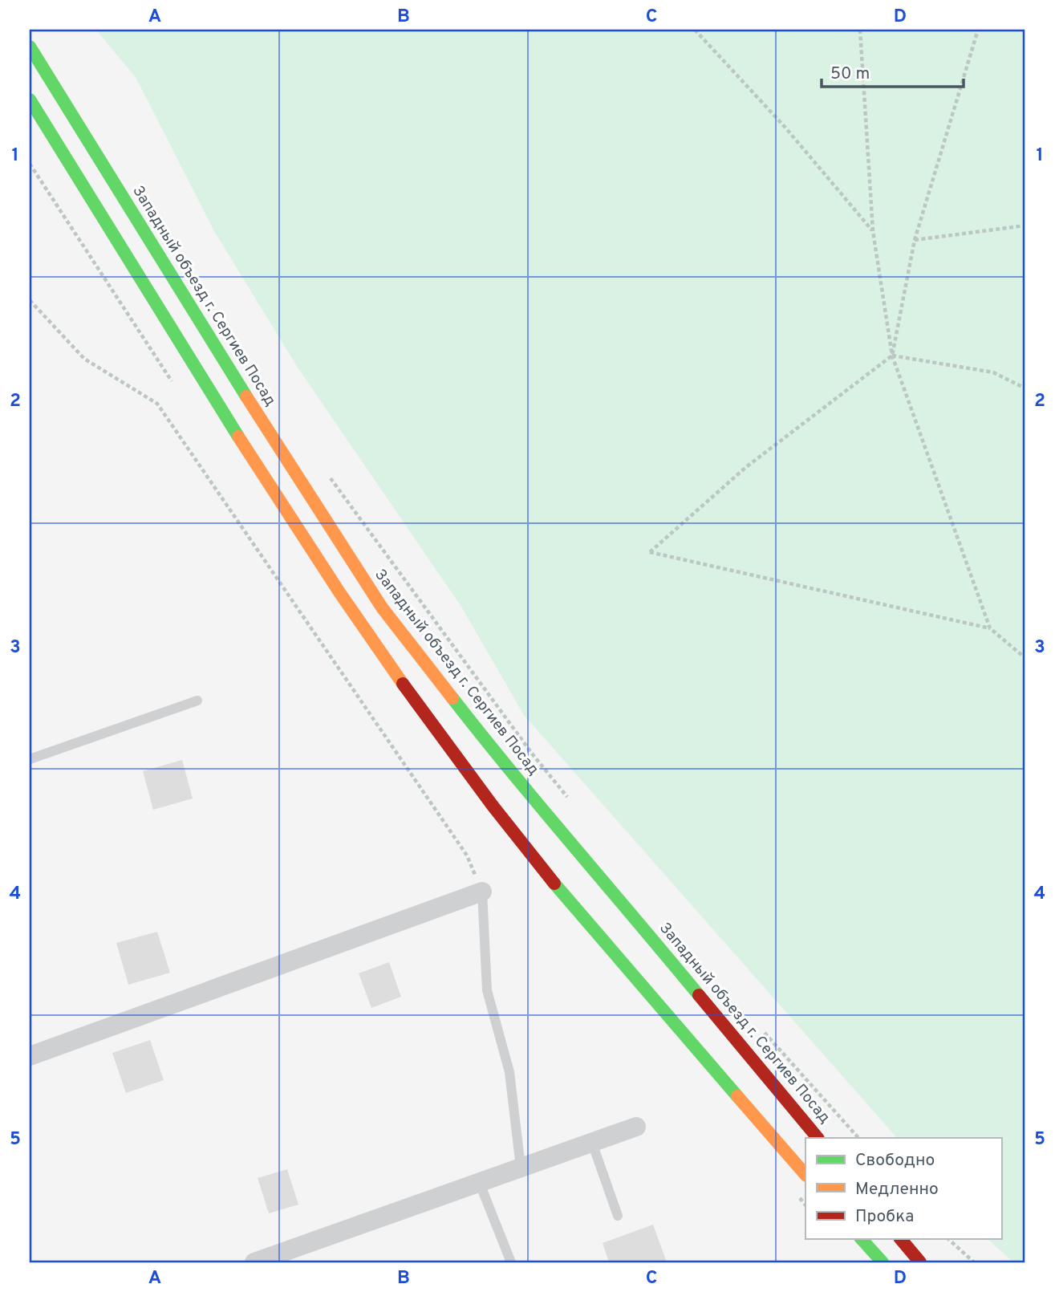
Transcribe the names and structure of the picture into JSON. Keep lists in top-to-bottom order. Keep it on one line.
{"streets":{"main road":["Западный объезд г. Сергиев Посад"]},"legend":["Свободно","Медленно","Пробка"],"scale_bar":"50 m","grid":{"columns":["A","B","C","D"],"rows":["1","2","3","4","5"]}}
